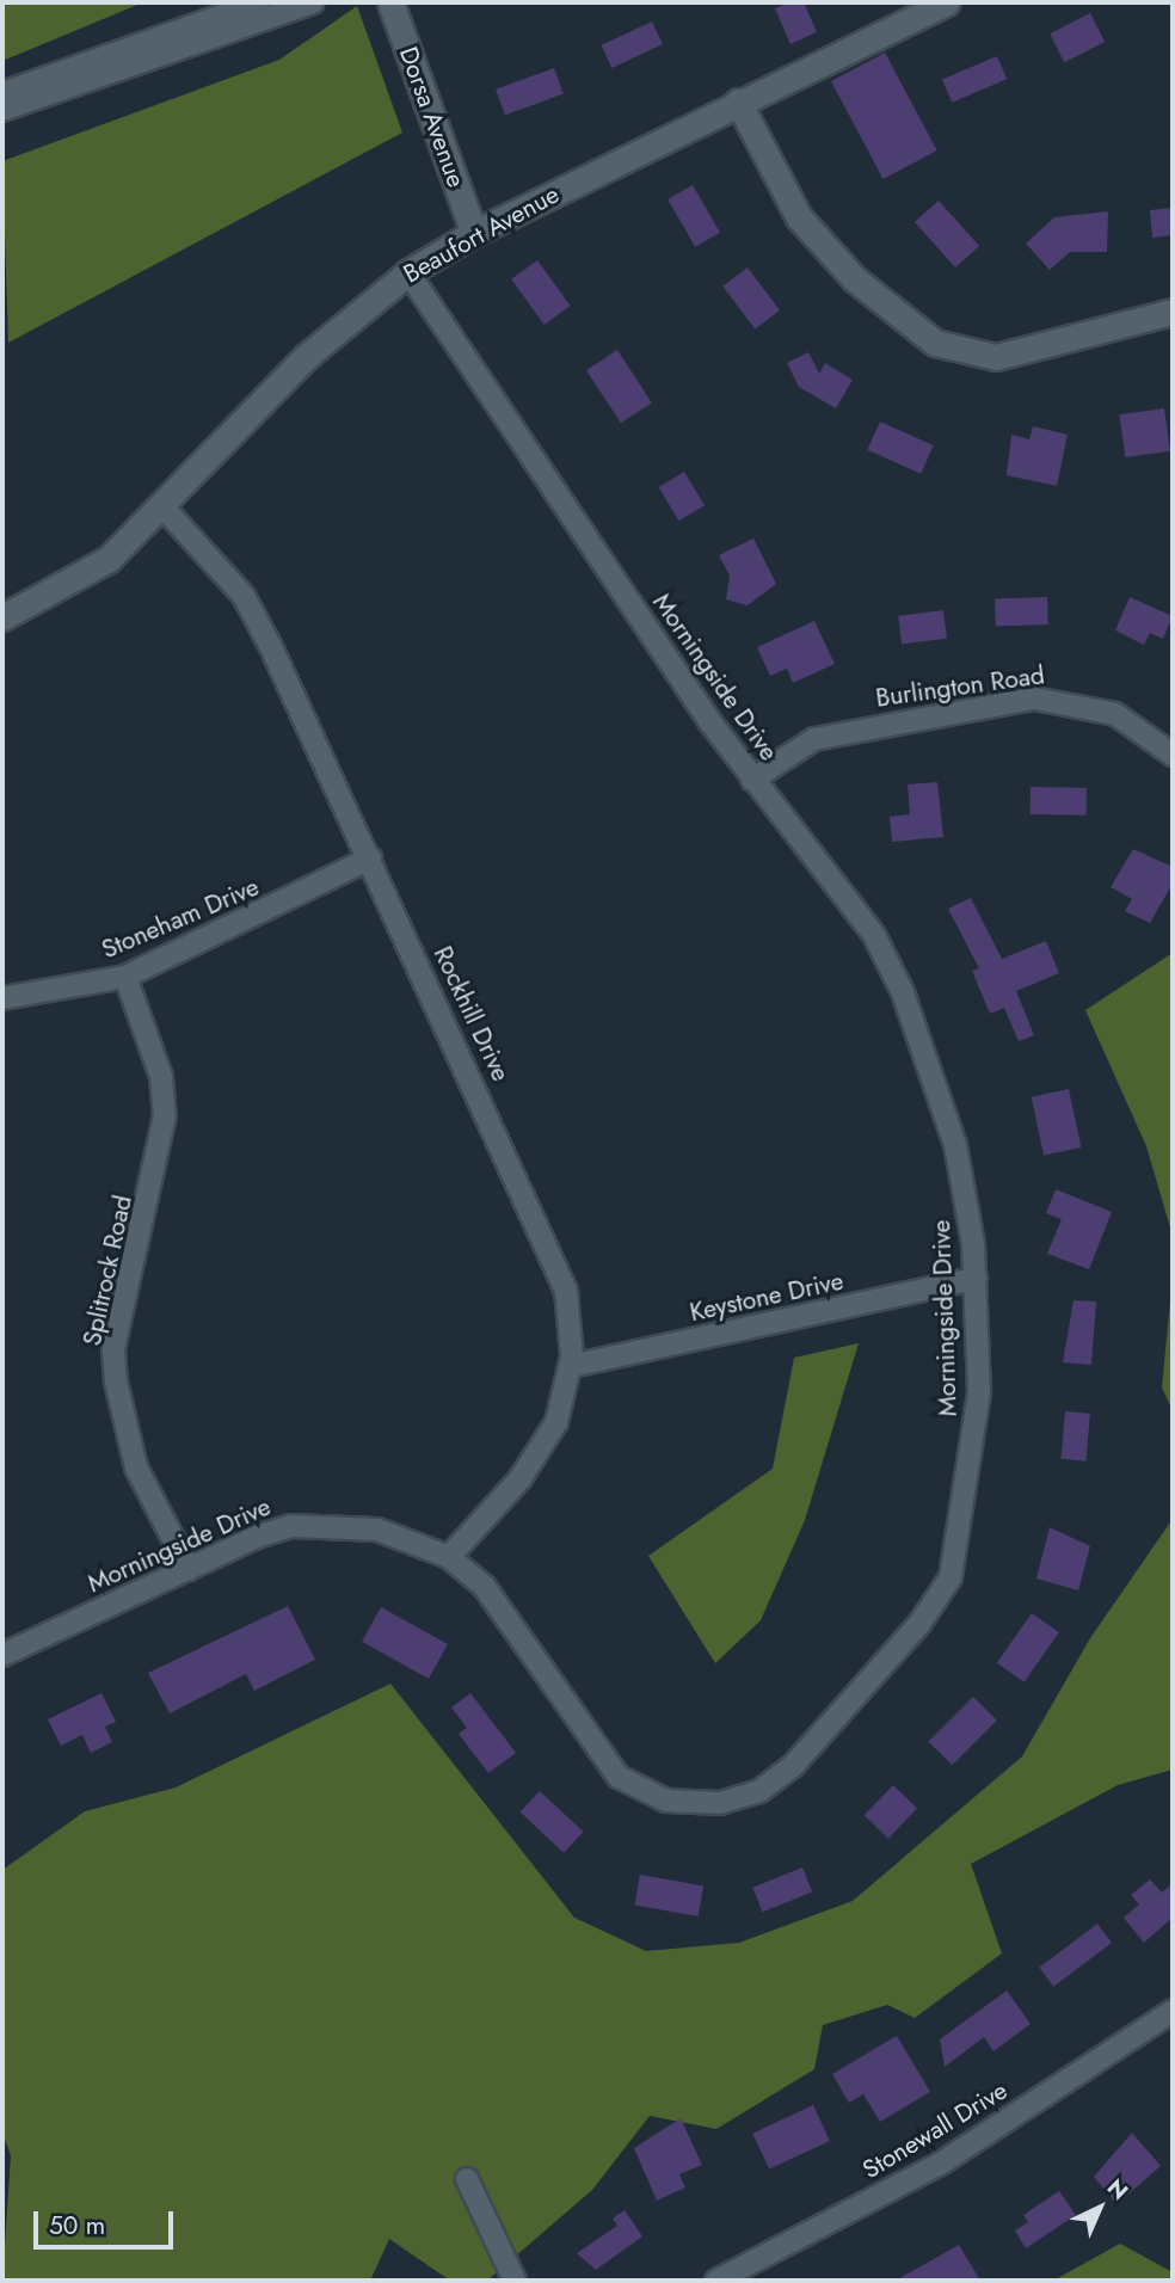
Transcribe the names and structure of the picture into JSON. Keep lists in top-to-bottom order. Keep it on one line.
{"streets":{"street":["Dorsa Avenue","Beaufort Avenue","Morningside Drive","Burlington Road","Stoneham Drive","Rockhill Drive","Splitrock Road","Keystone Drive","Stonewall Drive"]},"crossings":[["Dorsa Avenue","Beaufort Avenue"],["Beaufort Avenue","Morningside Drive"],["Beaufort Avenue","Rockhill Drive"],["Morningside Drive","Burlington Road"],["Morningside Drive","Rockhill Drive"],["Morningside Drive","Splitrock Road"],["Morningside Drive","Keystone Drive"],["Stoneham Drive","Rockhill Drive"],["Stoneham Drive","Splitrock Road"],["Rockhill Drive","Keystone Drive"]],"scale_bar":"50 m","north":"top right"}
